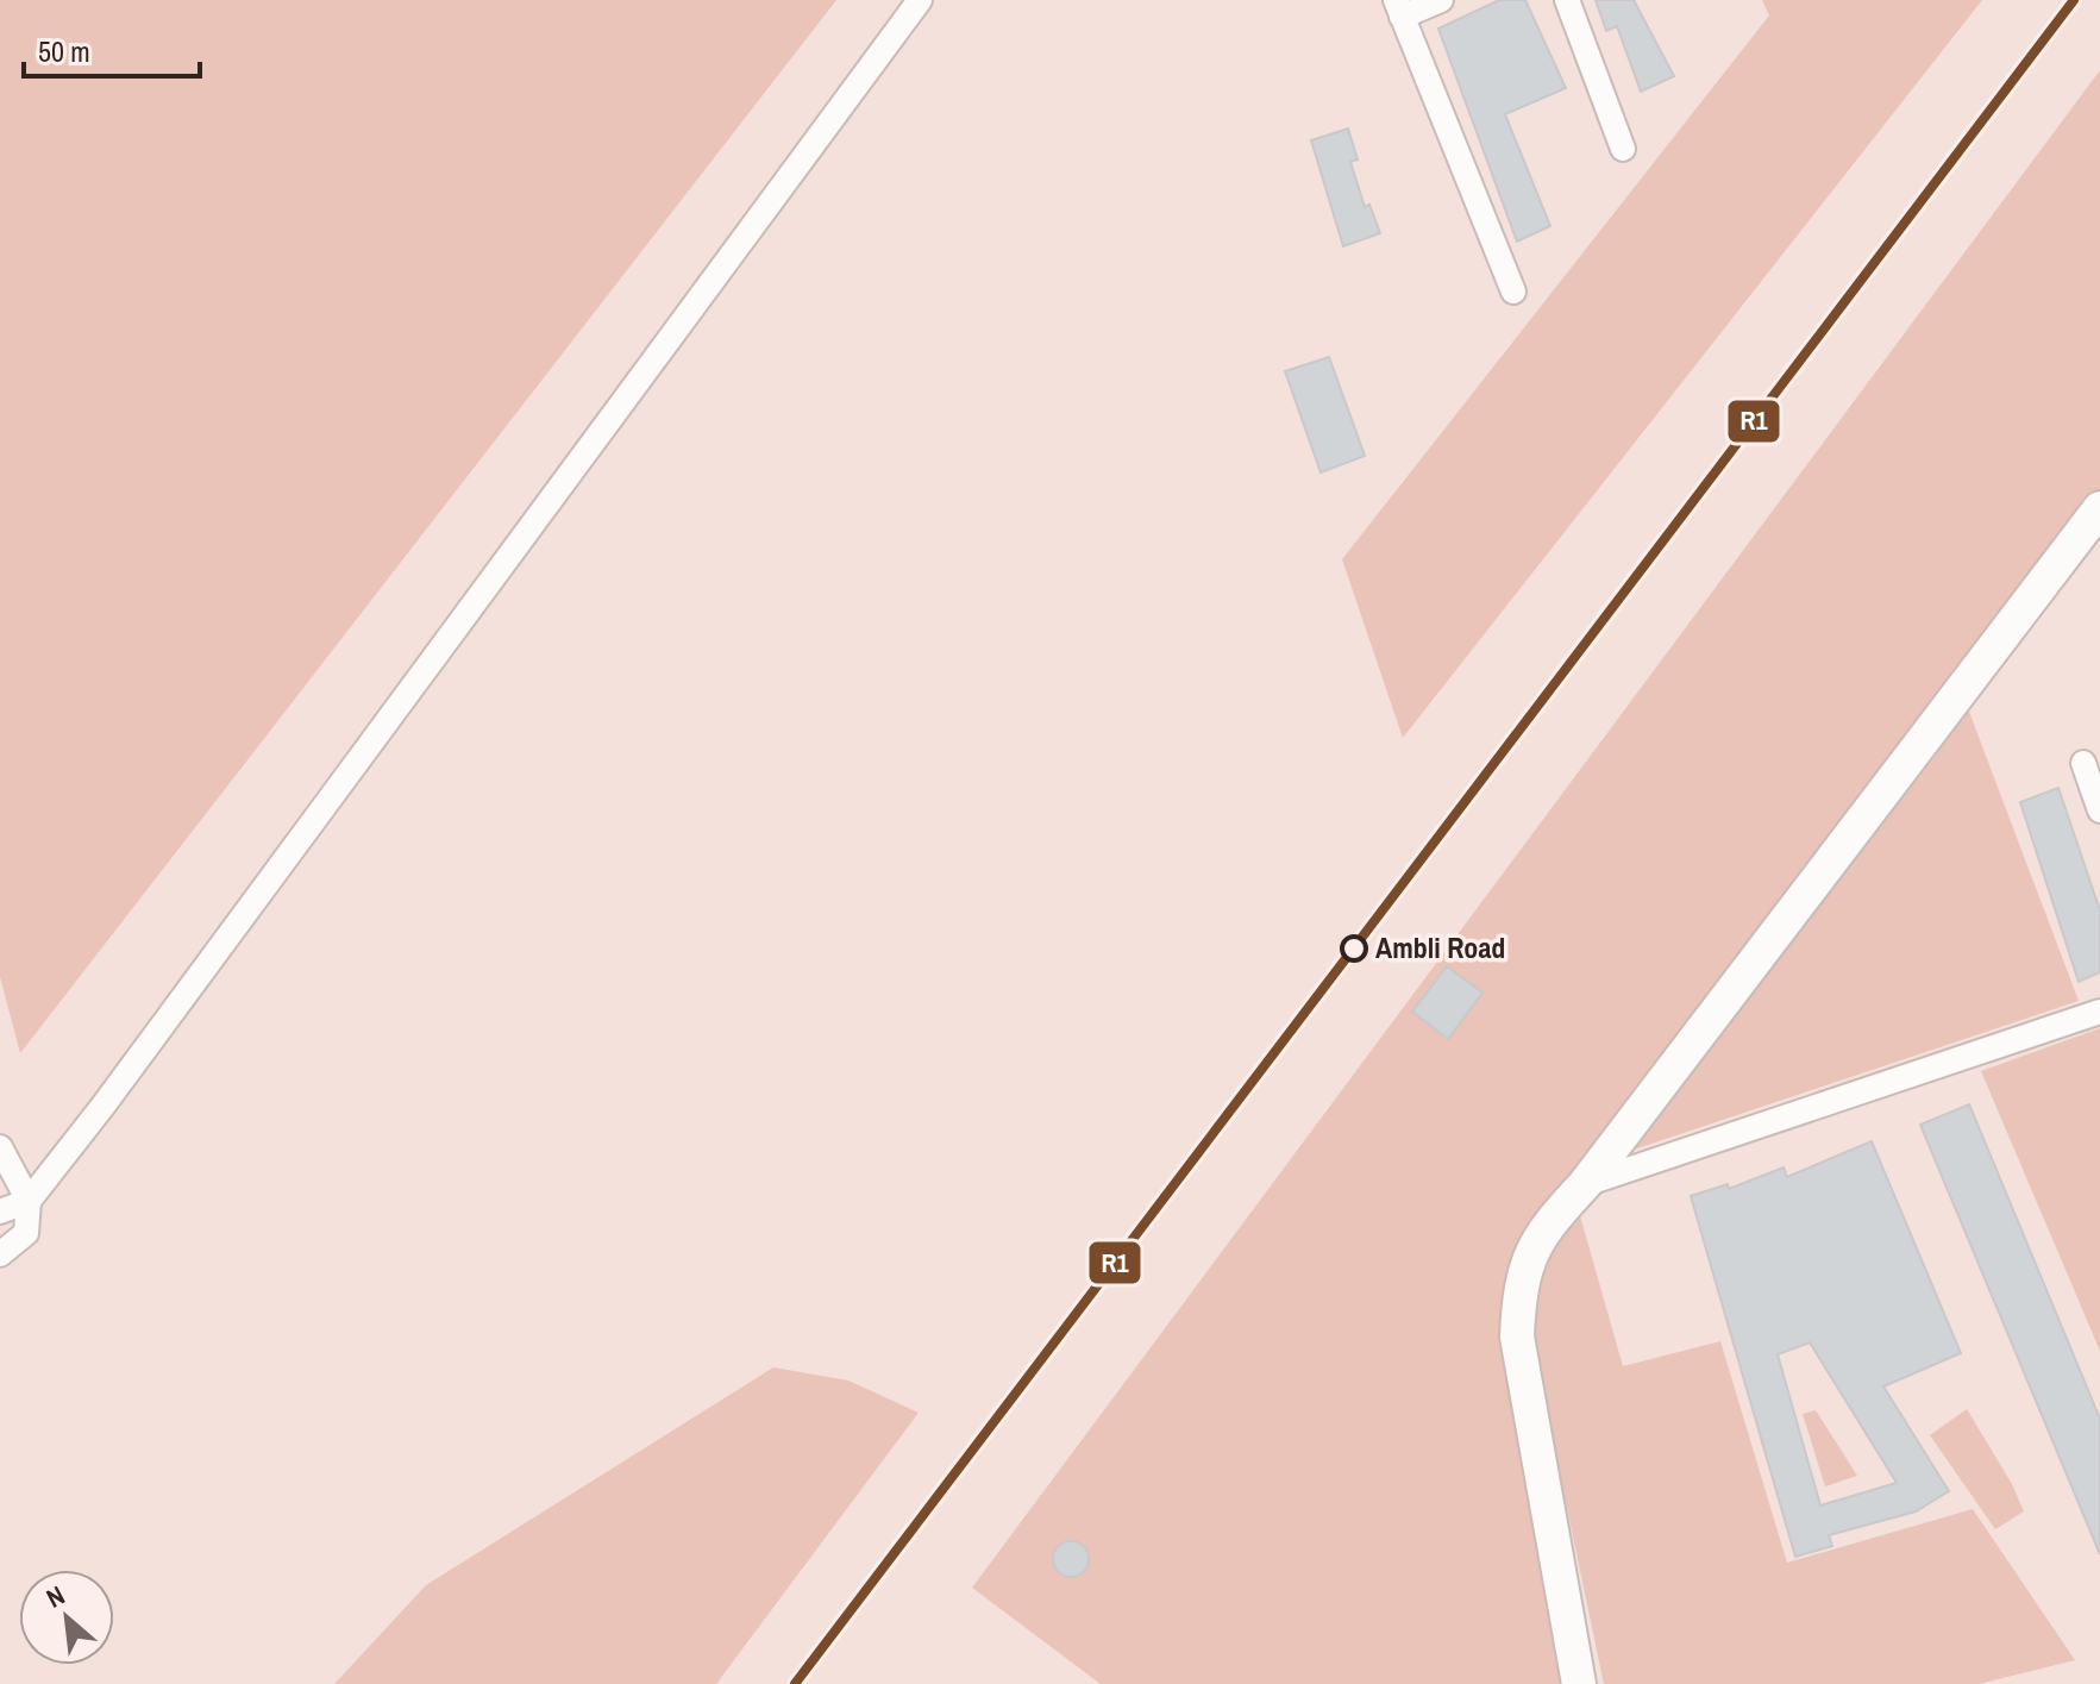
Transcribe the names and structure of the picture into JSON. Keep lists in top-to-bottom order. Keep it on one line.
{"places":["Ambli Road"],"lines":["transit line R1"],"scale_bar":"50 m","north":"top left"}
